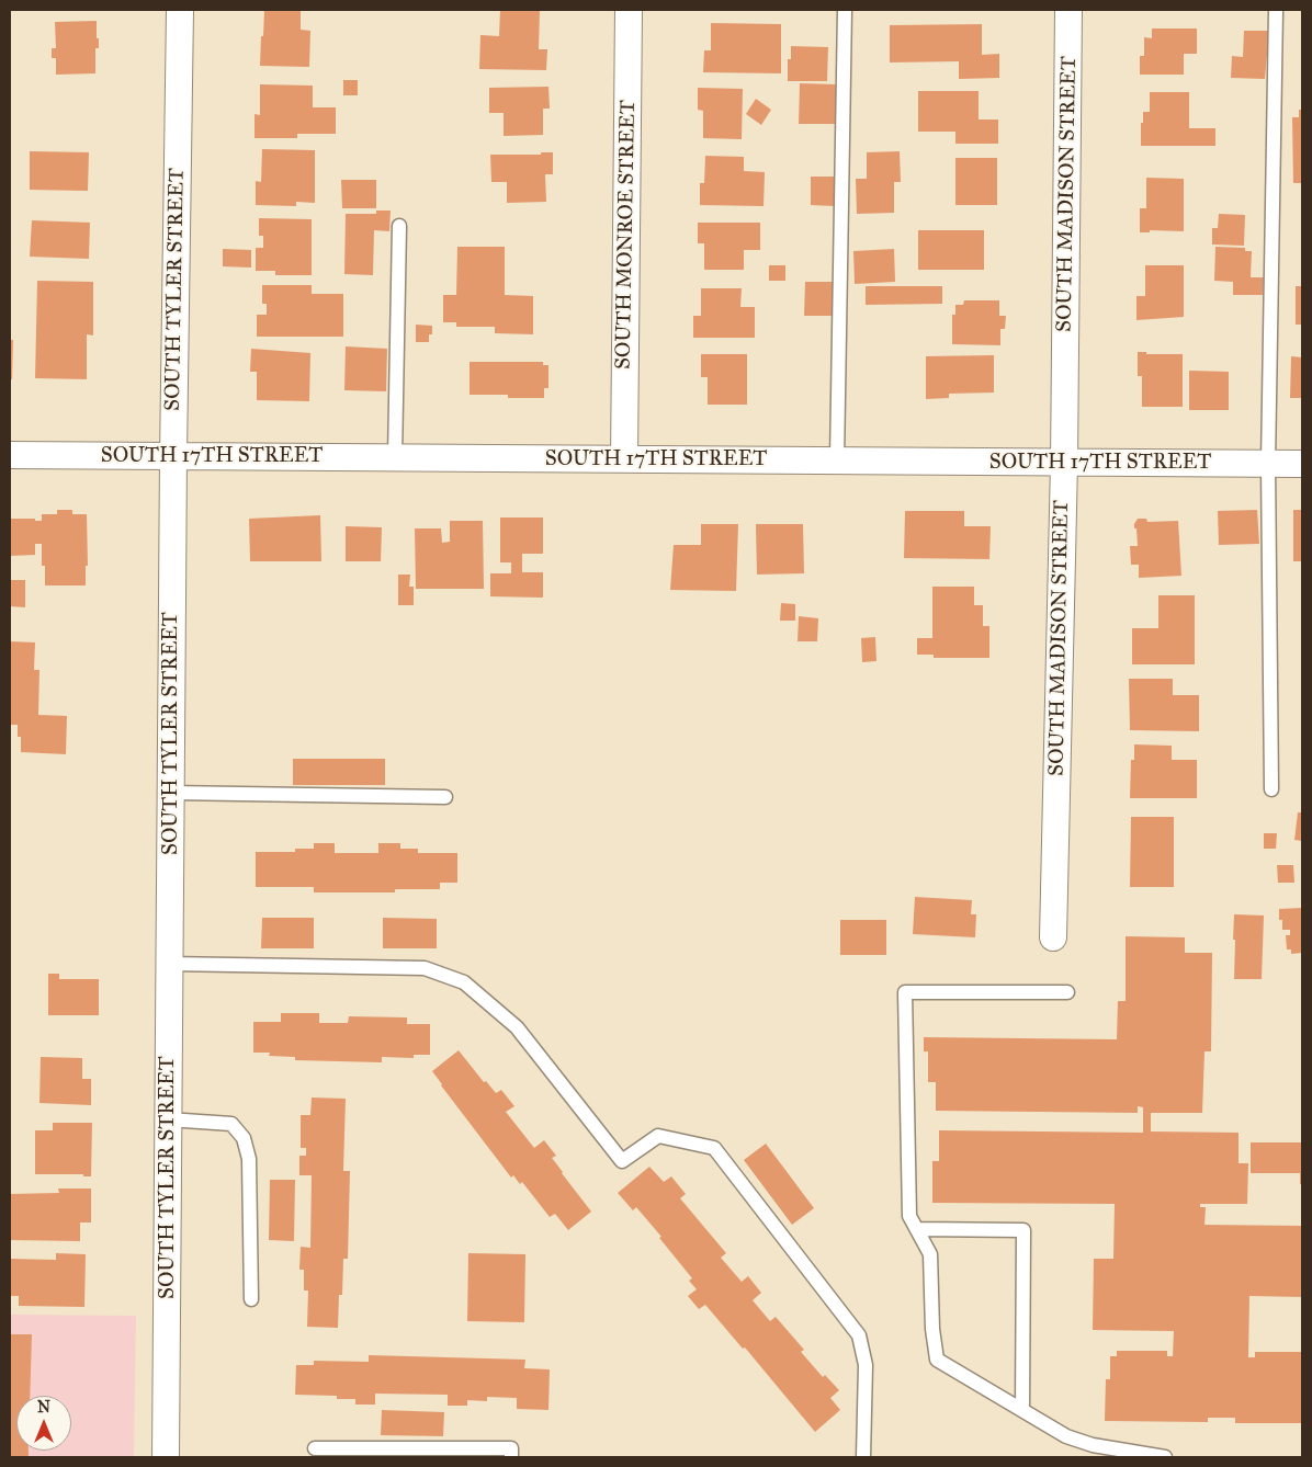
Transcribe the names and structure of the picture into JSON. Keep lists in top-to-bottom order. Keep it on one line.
{"streets":{"street":["SOUTH MADISON STREET","SOUTH MONROE STREET","SOUTH TYLER STREET","SOUTH 17TH STREET"]},"crossings":[["SOUTH MADISON STREET","SOUTH 17TH STREET"],["SOUTH MONROE STREET","SOUTH 17TH STREET"],["SOUTH TYLER STREET","SOUTH 17TH STREET"]],"north":"top"}
